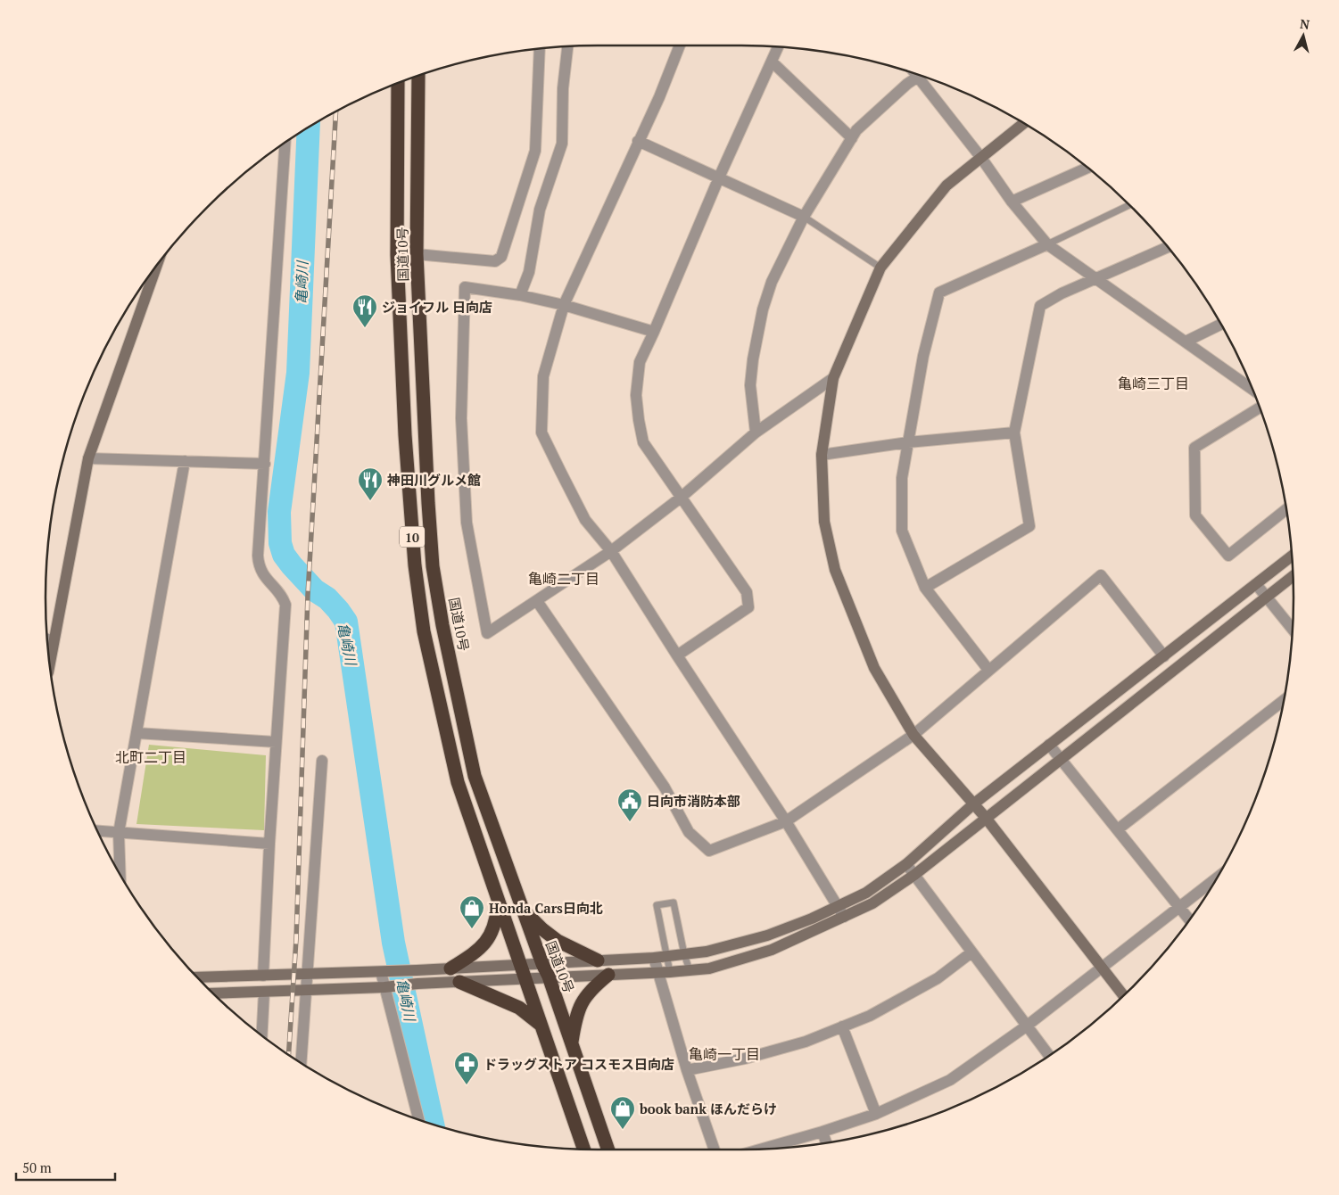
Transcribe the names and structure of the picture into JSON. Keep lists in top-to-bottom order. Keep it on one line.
{"streets":{"highway":["国道10号","10"]},"districts":["亀崎三丁目","亀崎二丁目","北町二丁目","亀崎一丁目"],"water":["亀崎川"],"places":{"restaurant":["ジョイフル 日向店","神田川グルメ館"],"public building":["日向市消防本部"],"shop":["Honda Cars日向北","book bank ほんだらけ"],"pharmacy":["ドラッグストア コスモス日向店"]},"scale_bar":"50 m","north":"top"}
